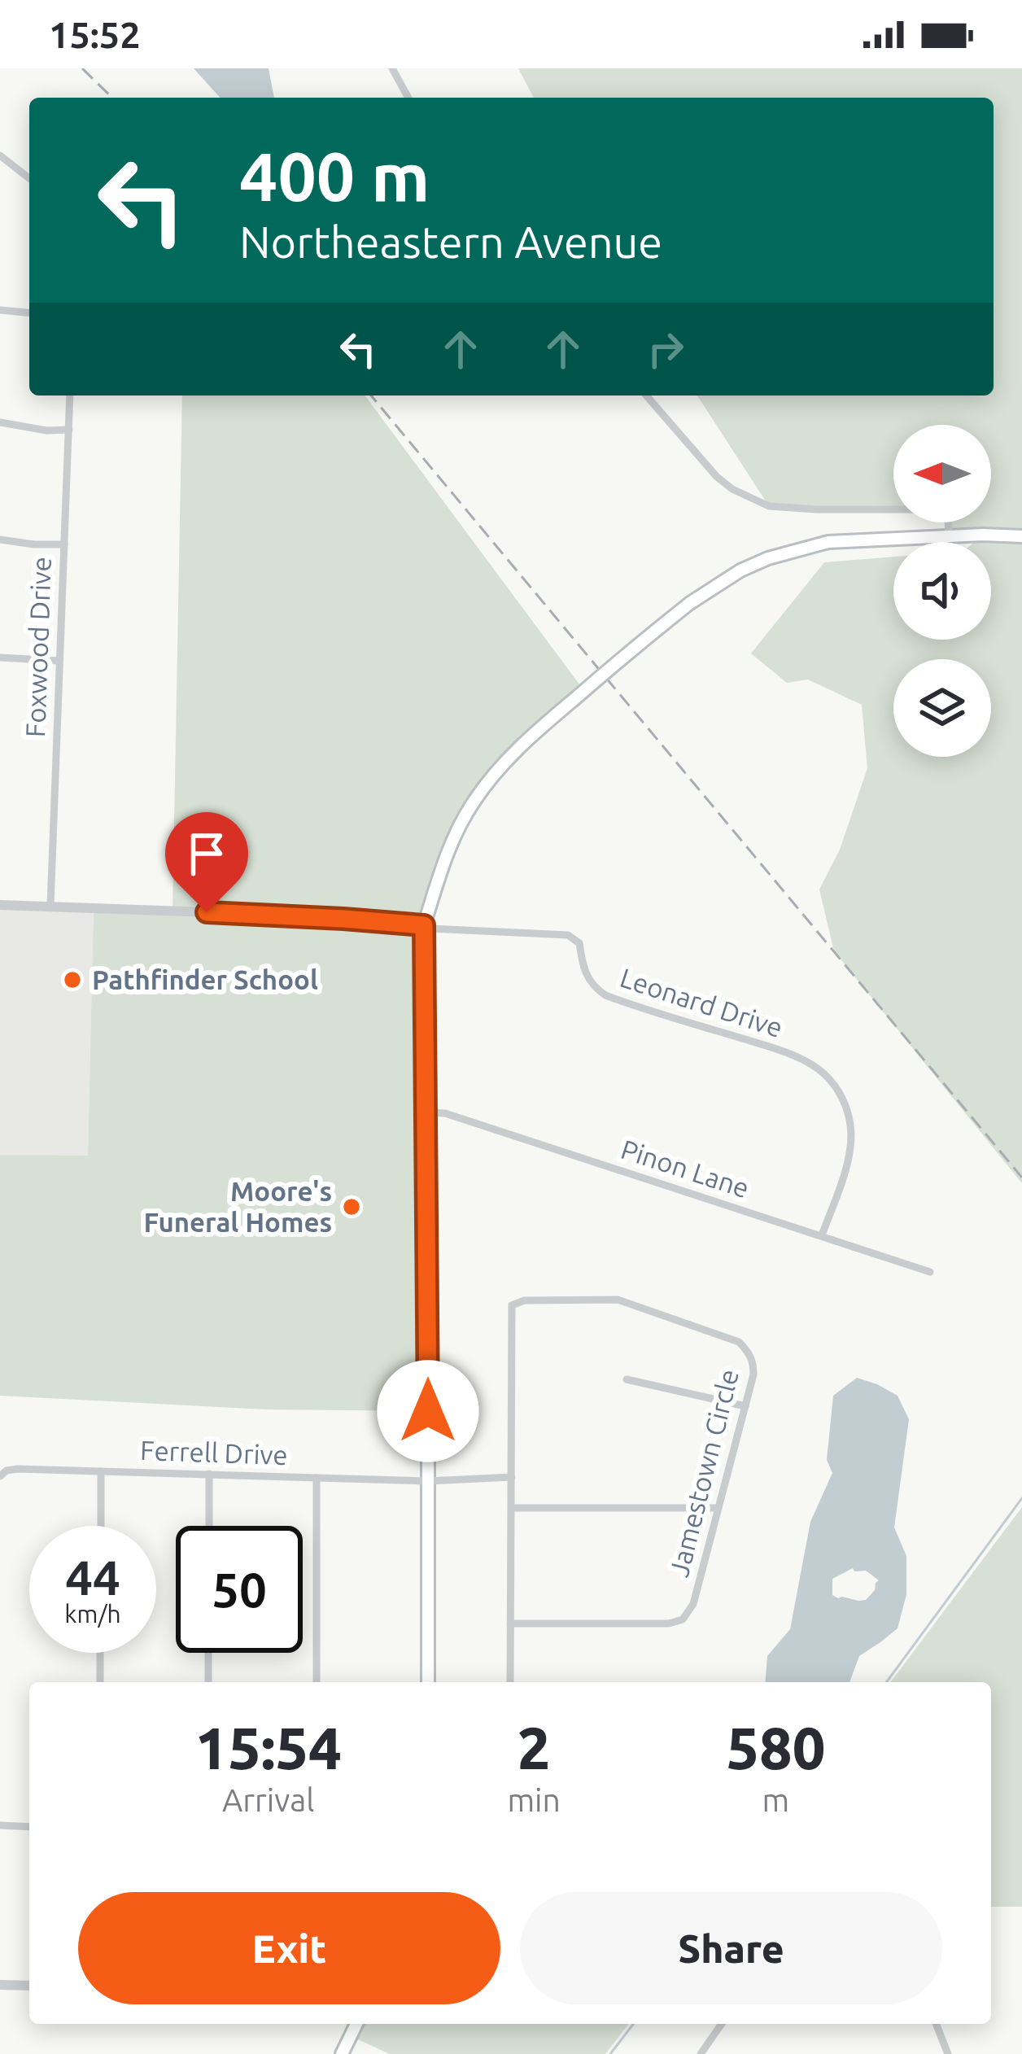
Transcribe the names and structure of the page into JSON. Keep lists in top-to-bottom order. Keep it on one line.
{"streets":{"street":["Foxwood Drive","Leonard Drive","Pinon Lane","Ferrell Drive","Jamestown Circle"]},"crossings":[["Leonard Drive","Pinon Lane"],["Ferrell Drive","Jamestown Circle"]],"places":["Pathfinder School","Moore's Funeral Homes"],"north":"left","page":{"status":"15:52","turn":["400 m","Northeastern Avenue"],"speed":"44 km/h","limit":"50","eta":["15:54","Arrival","2","min","580","m"],"buttons":["Exit","Share"]}}
